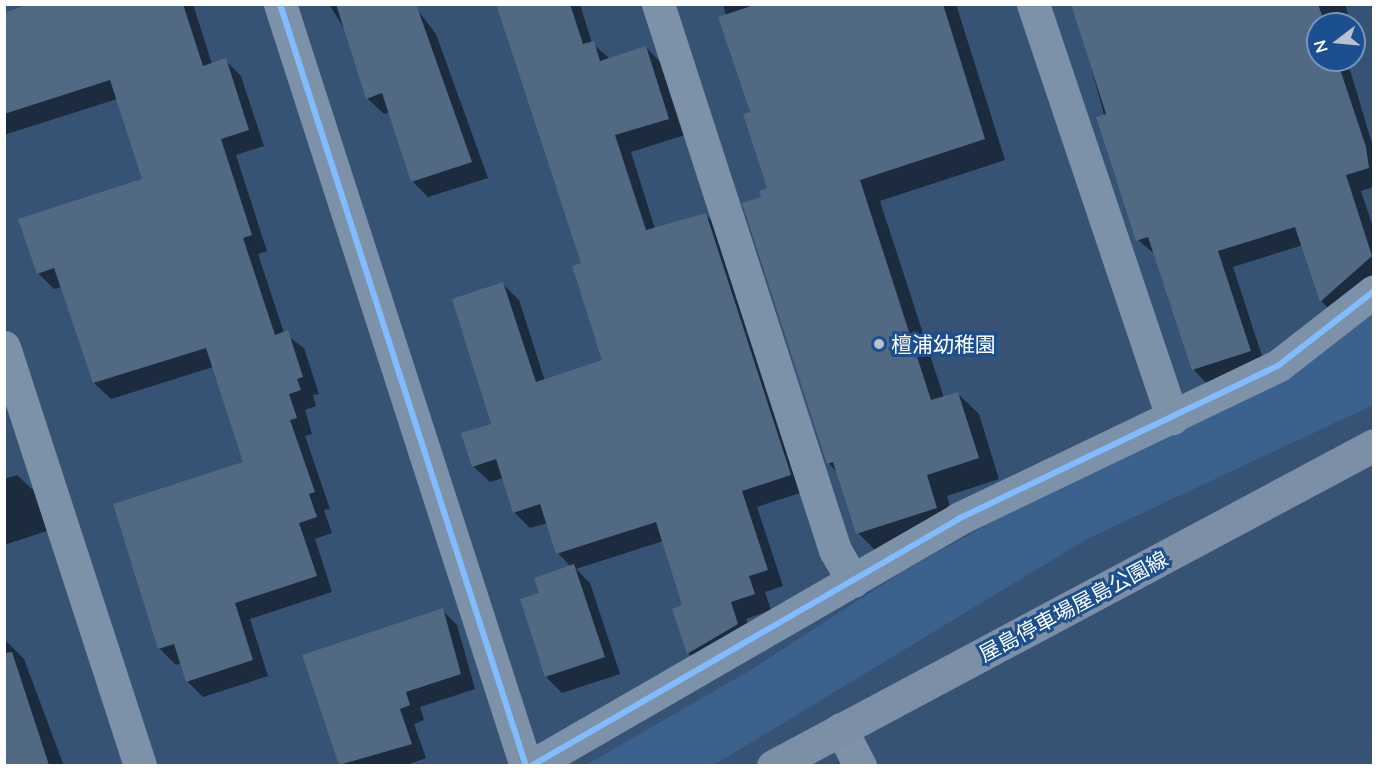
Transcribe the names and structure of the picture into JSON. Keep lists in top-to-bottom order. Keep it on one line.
{"streets":{"main road":["屋島停車場屋島公園線"]},"places":["檀浦幼稚園"],"north":"left"}
